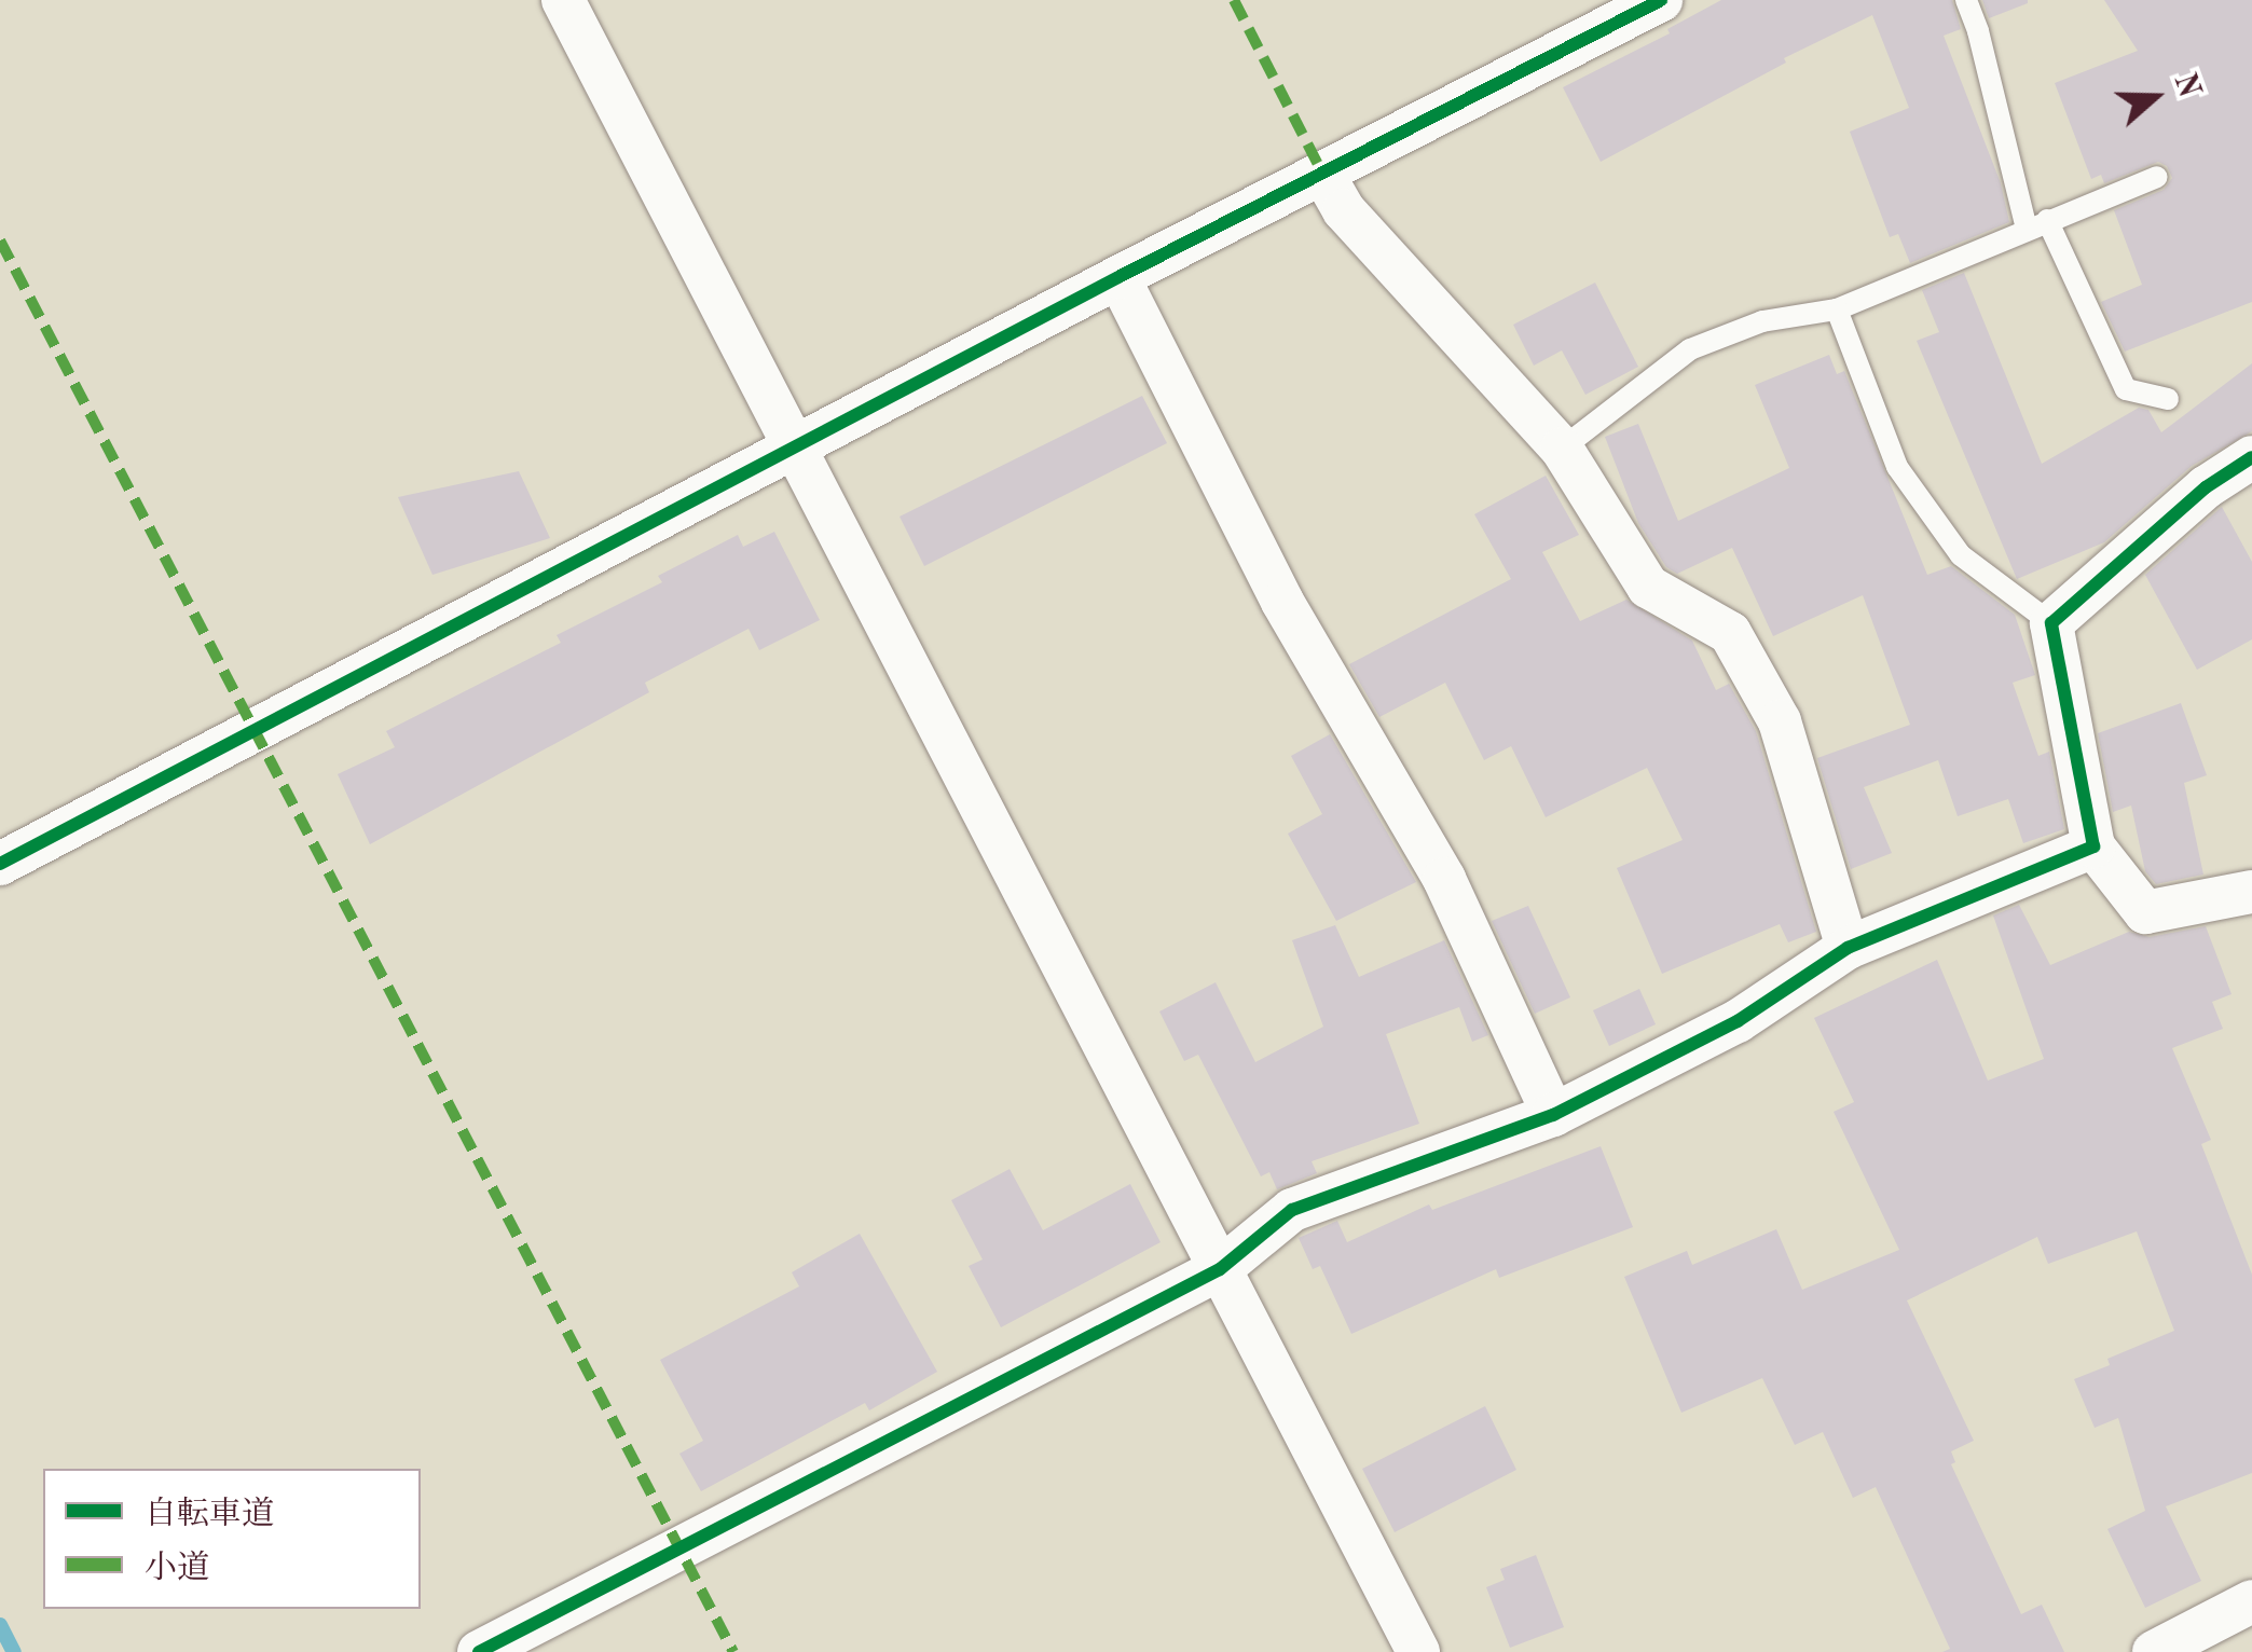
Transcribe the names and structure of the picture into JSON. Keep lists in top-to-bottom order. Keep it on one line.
{"legend":["自転車道","小道"],"north":"right"}
